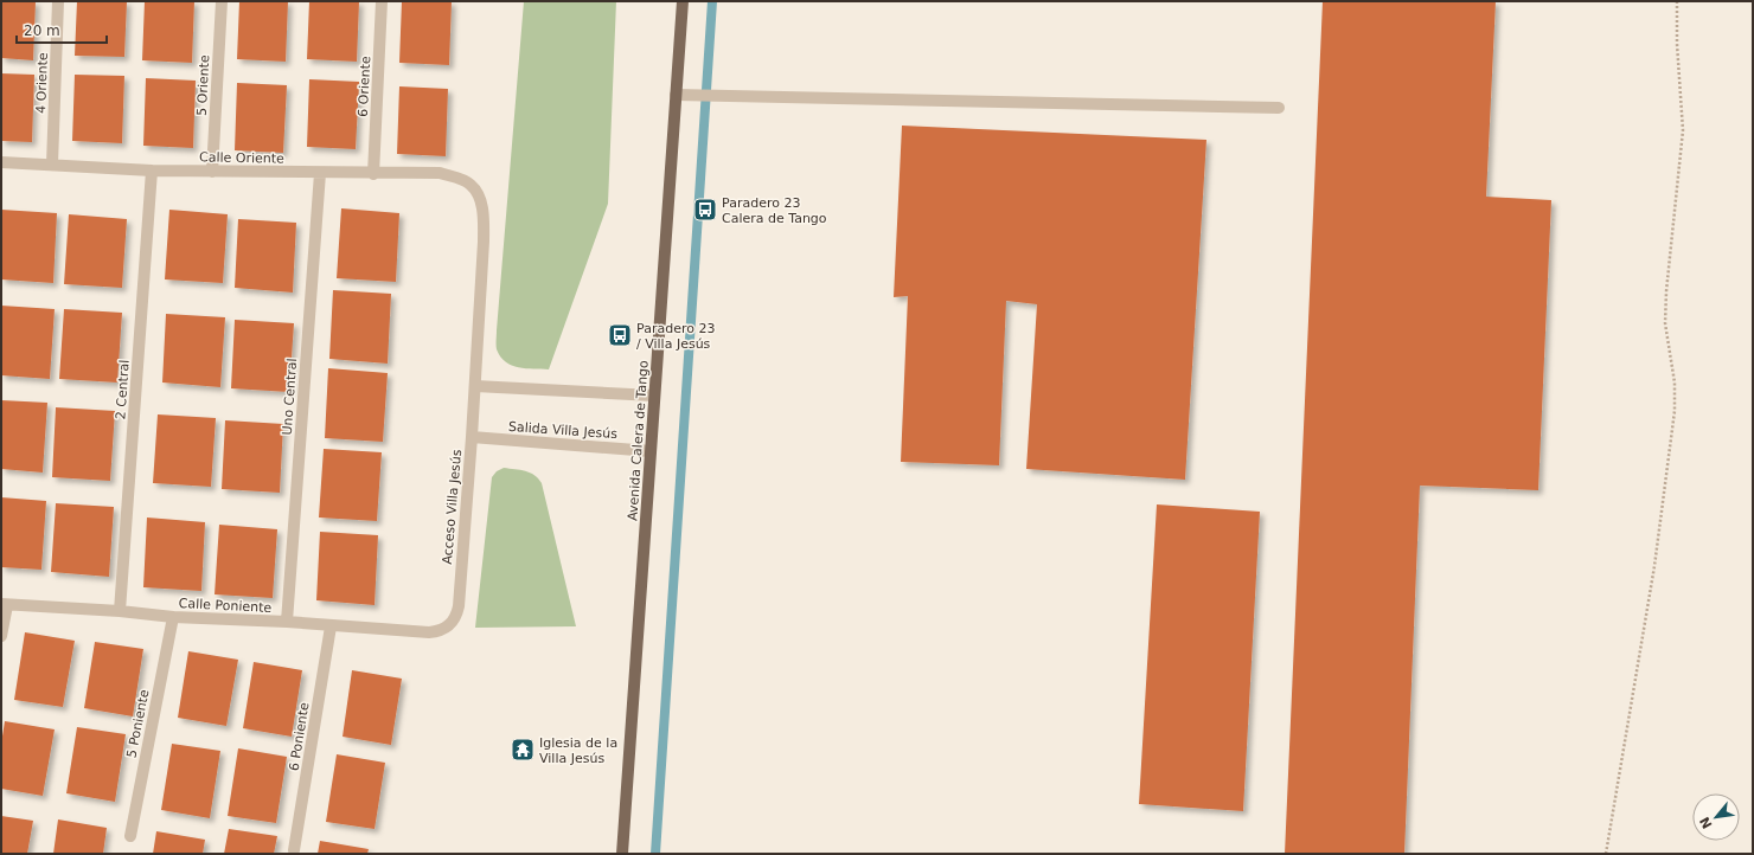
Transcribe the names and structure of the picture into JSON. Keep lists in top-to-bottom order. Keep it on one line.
{"streets":{"main road":["Avenida Calera de Tango"],"street":["4 Oriente","5 Oriente","6 Oriente","Calle Oriente","2 Central","Uno Central","Salida Villa Jesús","Acceso Villa Jesús","Calle Poniente","5 Poniente","6 Poniente"]},"crossings":[["4 Oriente","Calle Oriente"],["5 Oriente","Calle Oriente"],["6 Oriente","Calle Oriente"],["Calle Oriente","2 Central"],["Calle Oriente","Uno Central"],["Calle Oriente","Acceso Villa Jesús"],["2 Central","Calle Poniente"],["Uno Central","Calle Poniente"],["Salida Villa Jesús","Avenida Calera de Tango"],["Salida Villa Jesús","Acceso Villa Jesús"],["Acceso Villa Jesús","Calle Poniente"],["Calle Poniente","5 Poniente"],["Calle Poniente","6 Poniente"]],"places":{"bus stop":["Paradero 23 Calera de Tango","Paradero 23 / Villa Jesús"],"temple":["Iglesia de la Villa Jesús"]},"scale_bar":"20 m","north":"bottom left"}
